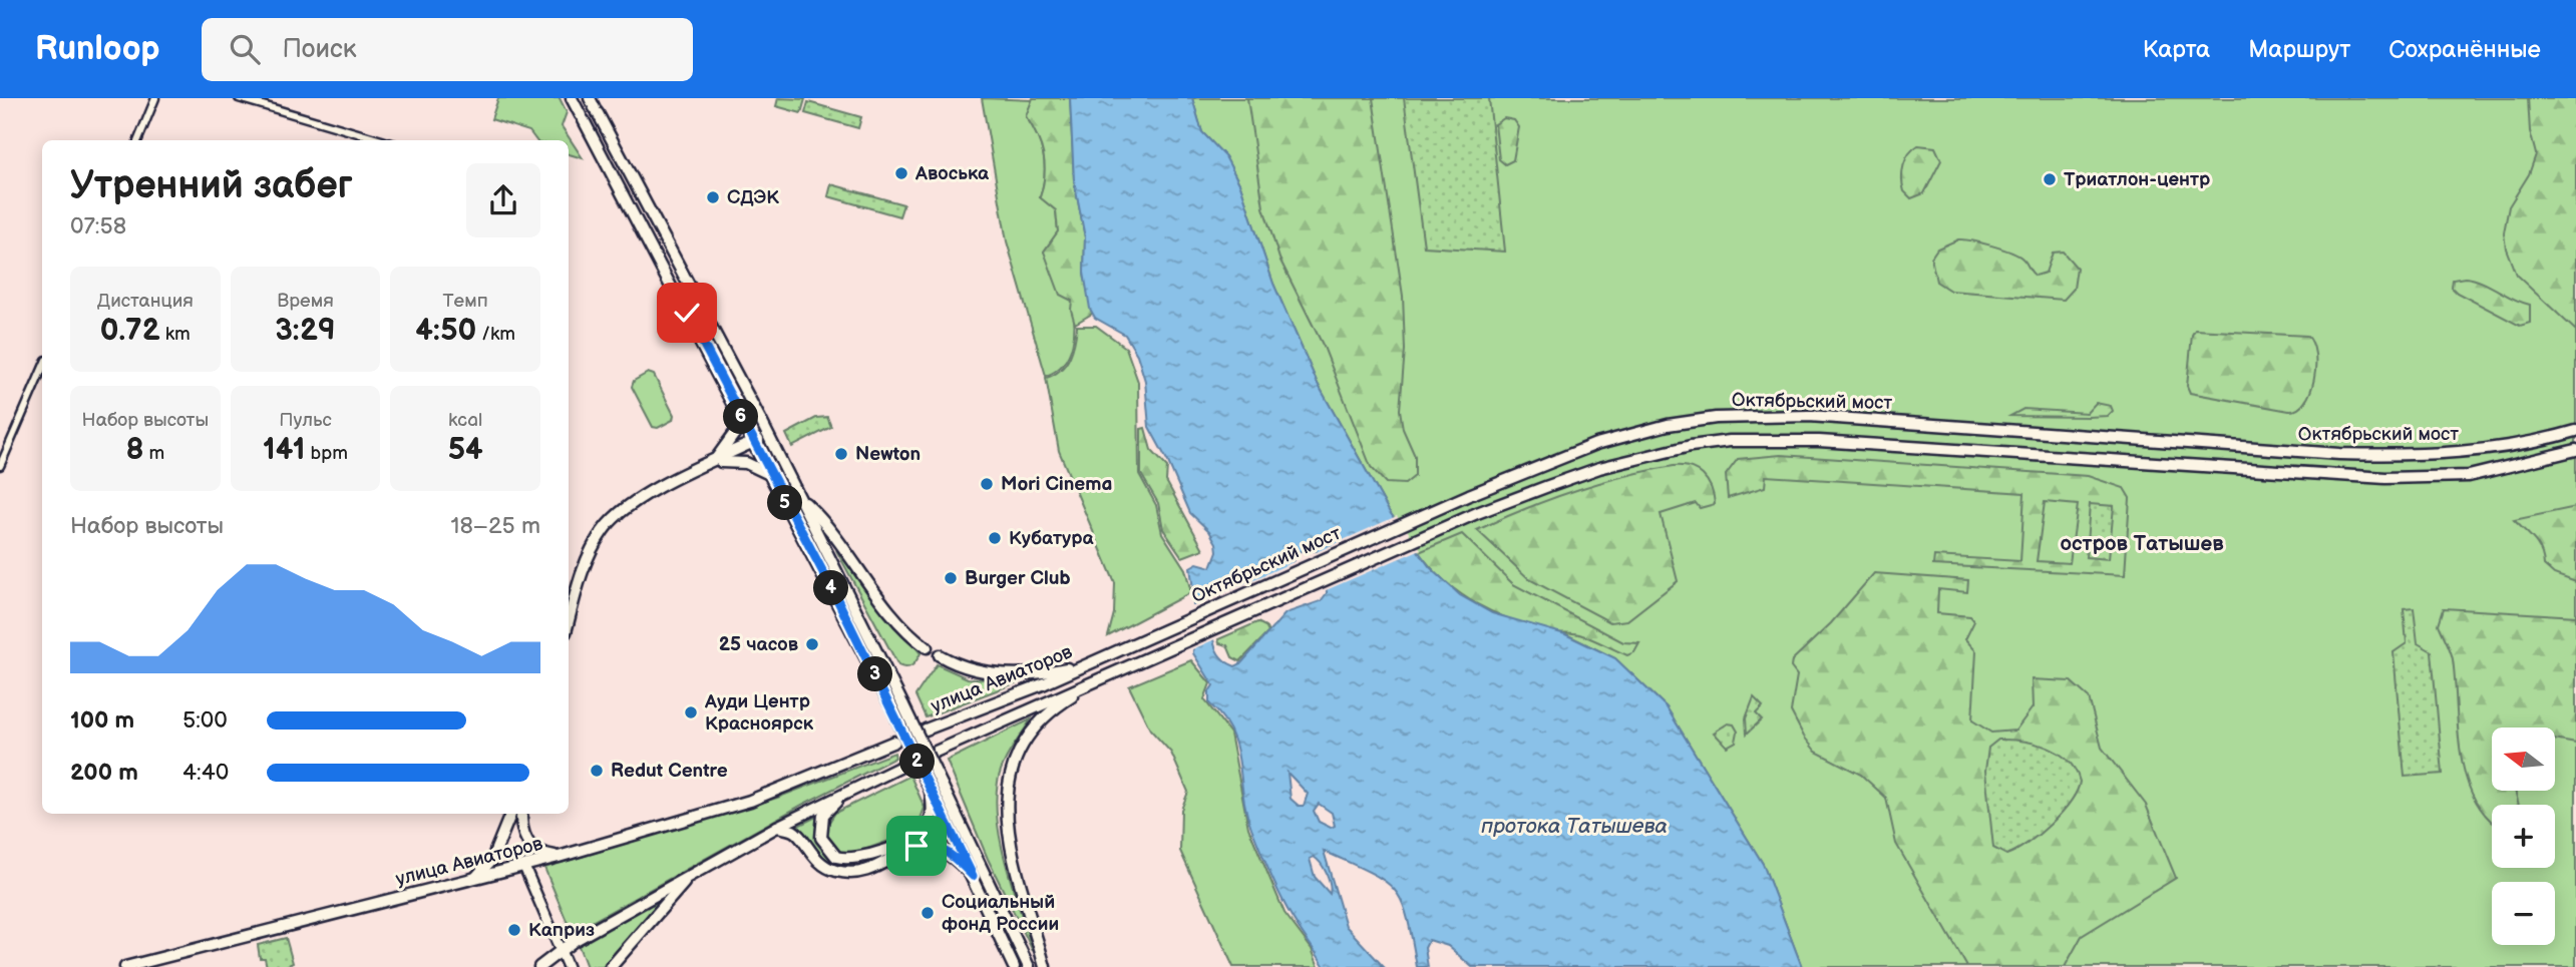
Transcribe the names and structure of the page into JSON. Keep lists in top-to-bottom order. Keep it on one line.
{"streets":{"main road":["Октябрьский мост","улица Авиаторов"]},"crossings":[["Октябрьский мост","улица Авиаторов"]],"districts":["остров Татышев"],"water":["протока Татышева"],"places":["Авоська","Триатлон-центр","СДЭК","Newton","Mori Cinema","Кубатура","Burger Club","25 часов","Ауди Центр Красноярск","Redut Centre","Социальный фонд России","Каприз"],"north":"left","page":{"header":"Runloop","search":"Поиск","nav":["Карта","Маршрут","Сохранённые"],"heading":["Утренний забег","07:58"],"stats":[["Дистанция","0.72 km"],["Время","3:29"],["Темп","4:50 /km"],["Набор высоты","8 m"],["Пульс","141 bpm"],["kcal","54"]],"pins":["6","5","4","3","2"],"chart":["Набор высоты","18–25 m"],"list":[{"name":"100 m","note":"5:00"},{"name":"200 m","note":"4:40"}],"map_buttons":["+","−"]}}
